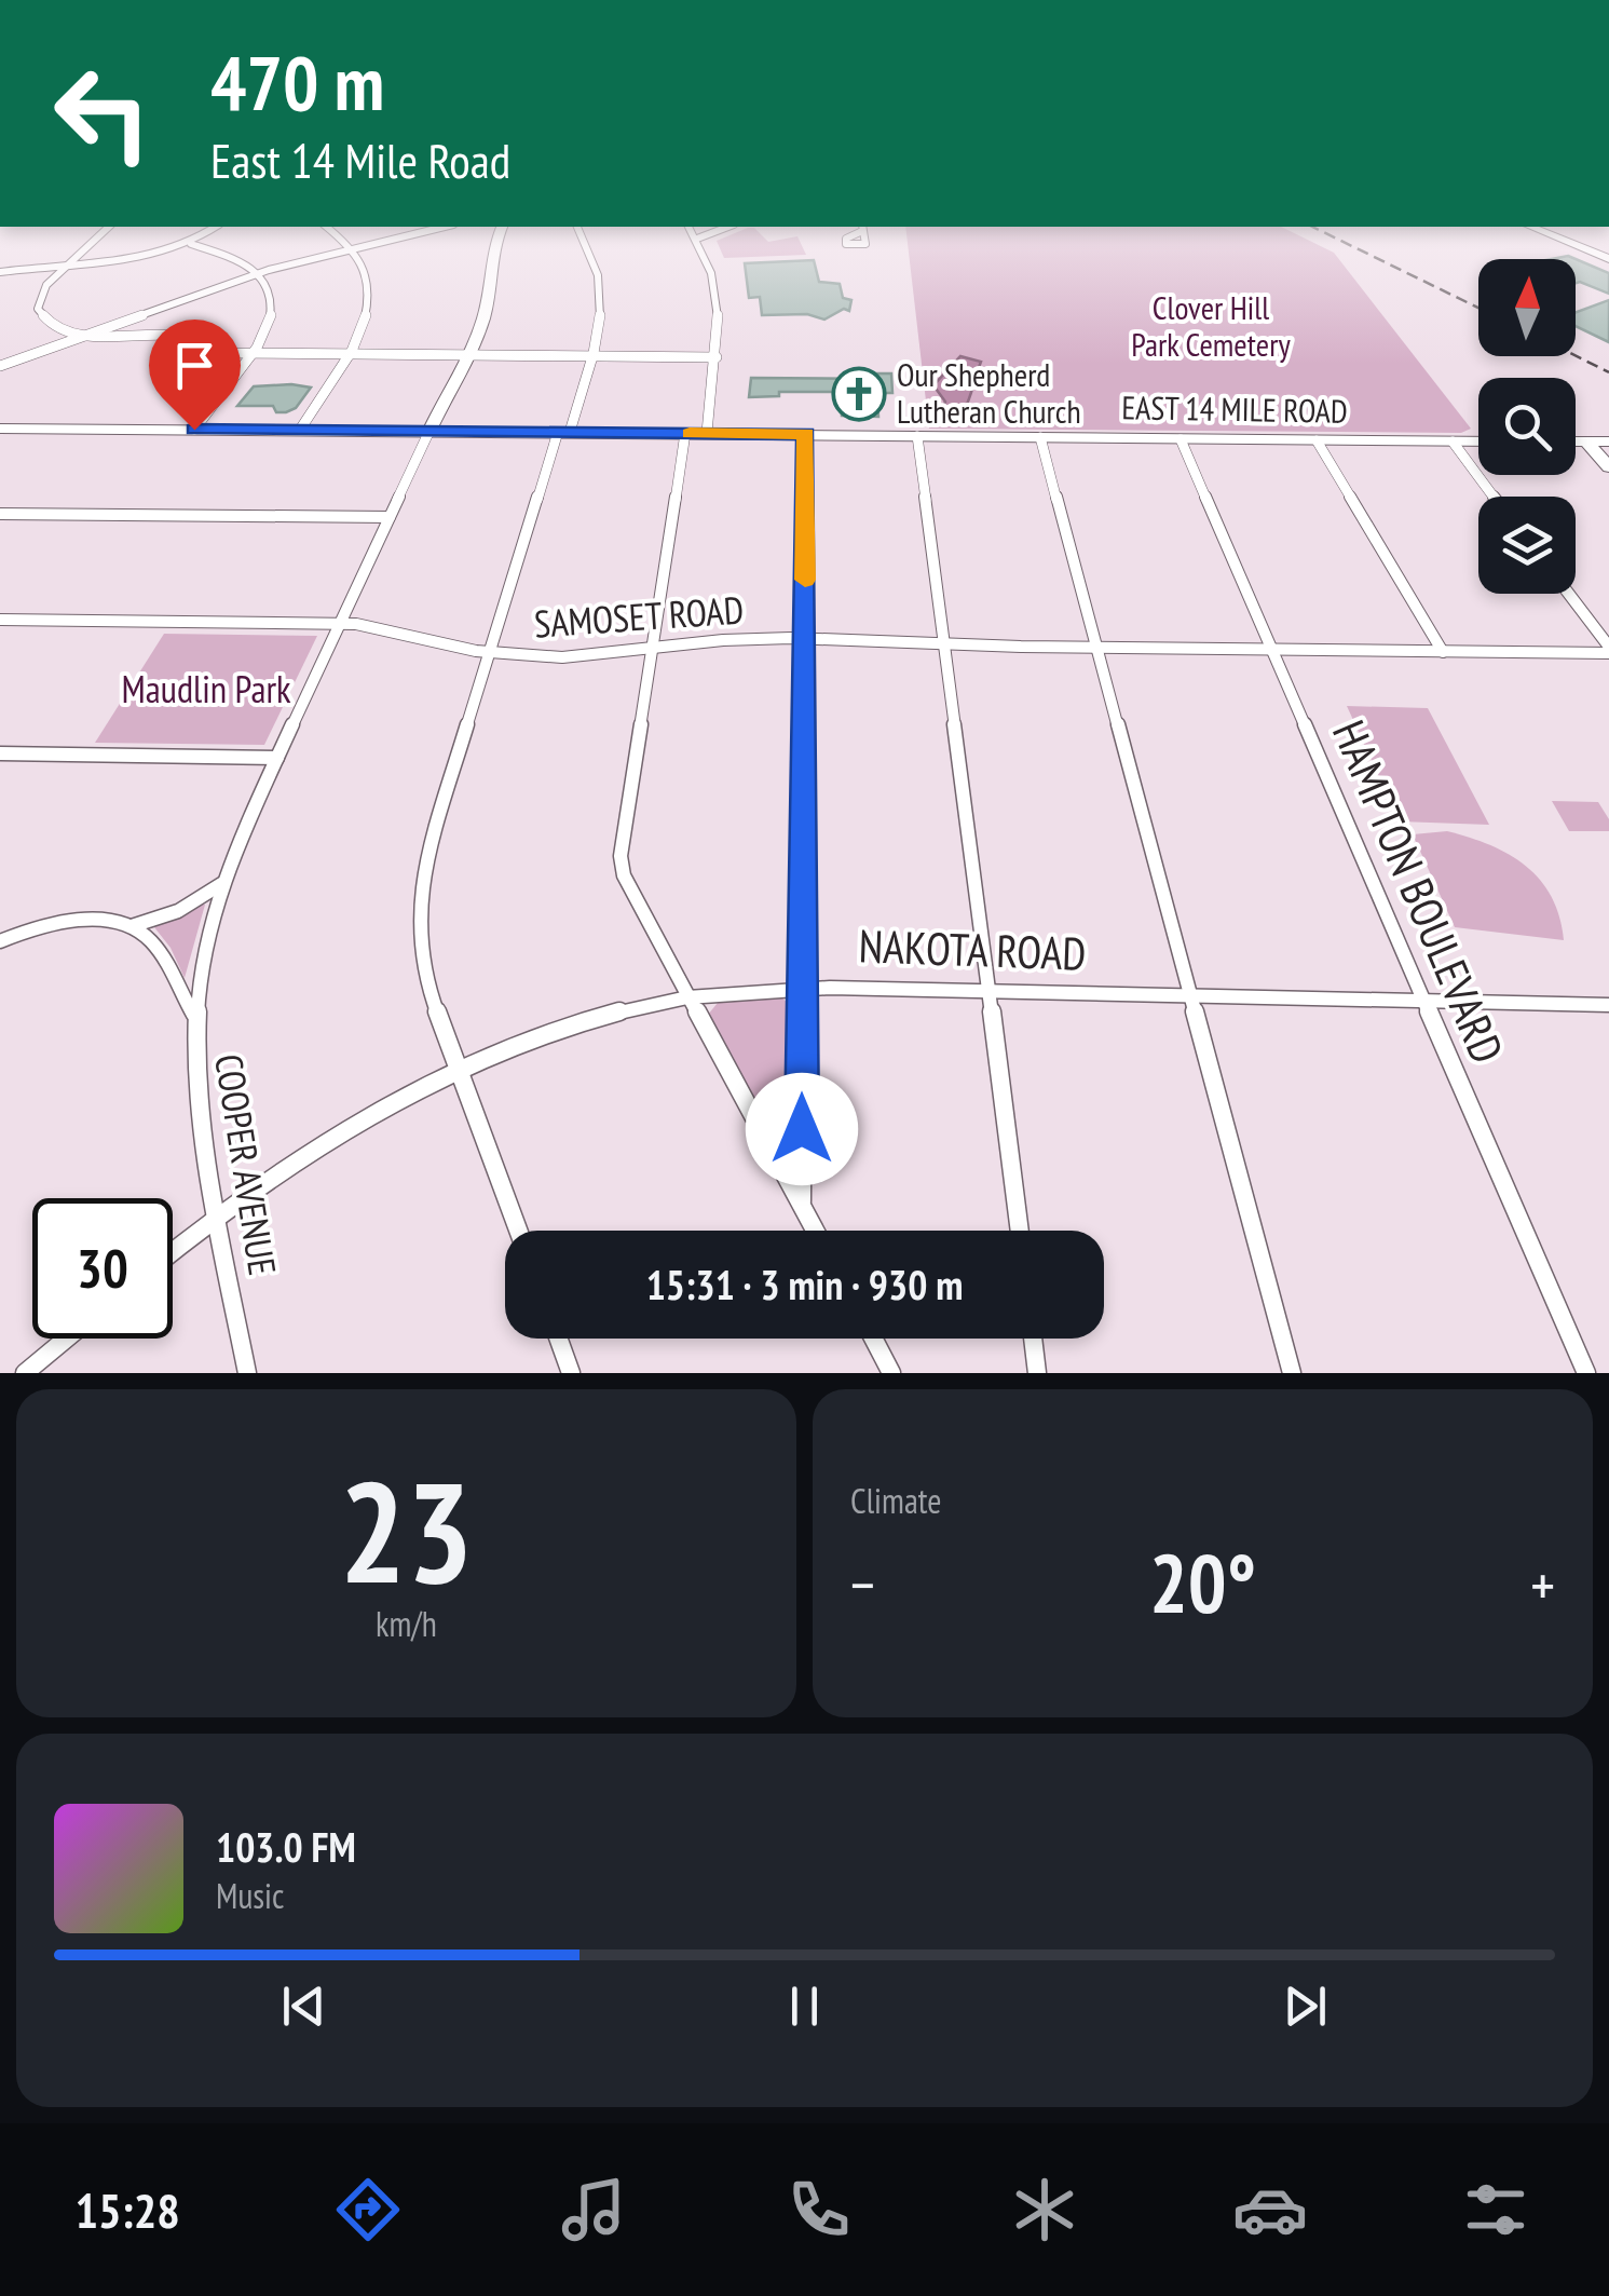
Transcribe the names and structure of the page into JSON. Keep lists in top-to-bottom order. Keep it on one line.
{"streets":{"main road":["EAST 14 MILE ROAD"],"street":["SAMOSET ROAD","HAMPTON BOULEVARD","NAKOTA ROAD","COOPER AVENUE"]},"crossings":[["EAST 14 MILE ROAD","HAMPTON BOULEVARD"],["EAST 14 MILE ROAD","COOPER AVENUE"],["SAMOSET ROAD","HAMPTON BOULEVARD"],["SAMOSET ROAD","COOPER AVENUE"],["HAMPTON BOULEVARD","NAKOTA ROAD"],["NAKOTA ROAD","COOPER AVENUE"]],"parks":["Clover Hill Park Cemetery","Maudlin Park"],"places":{"church":["Our Shepherd Lutheran Church"]},"north":"top","page":{"turn":["470 m","East 14 Mile Road"],"limit":"30","trip":"15:31 · 3 min · 930 m","tile":[["23","km/h"],"Climate"],"heat":["−","20°","+"],"song":["103.0 FM","Music"],"tabs":"15:28"}}
